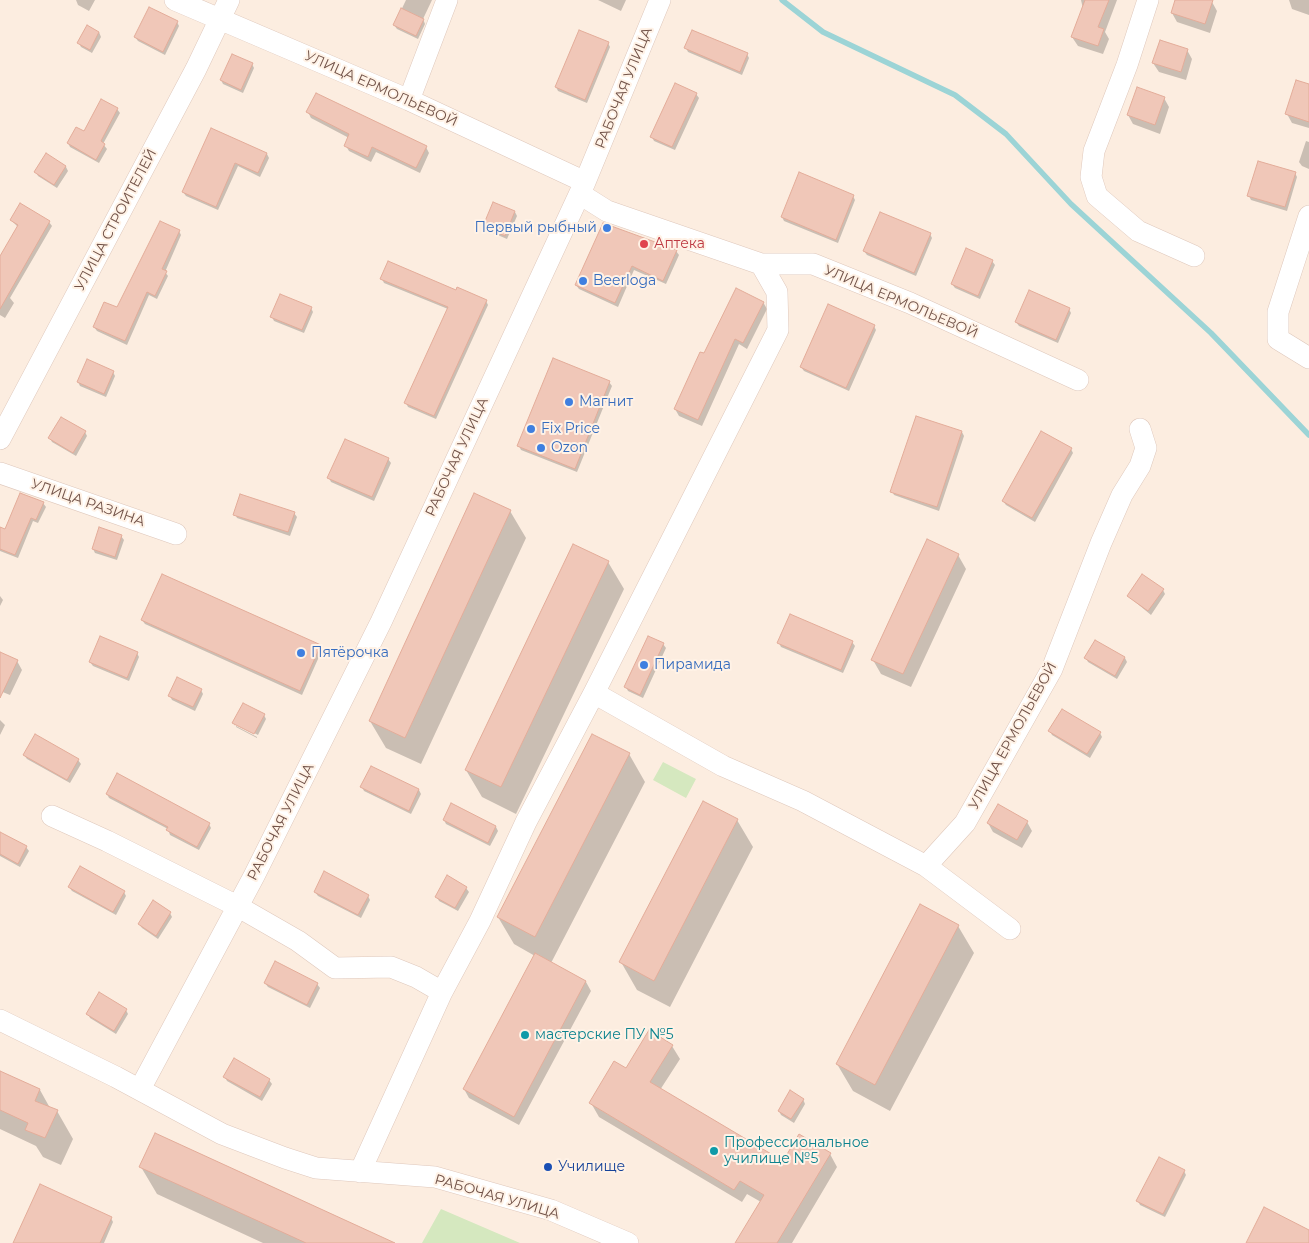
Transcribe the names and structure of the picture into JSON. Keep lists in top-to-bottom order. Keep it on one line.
{"streets":{"street":["РАБОЧАЯ УЛИЦА","УЛИЦА ЕРМОЛЬЕВОЙ","УЛИЦА СТРОИТЕЛЕЙ","УЛИЦА РАЗИНА"]},"crossings":[["РАБОЧАЯ УЛИЦА","УЛИЦА ЕРМОЛЬЕВОЙ"],["УЛИЦА ЕРМОЛЬЕВОЙ","УЛИЦА СТРОИТЕЛЕЙ"]],"places":["Первый рыбный","Аптека","Beerloga","Магнит","Fix Price","Ozon","Пятёрочка","Пирамида","мастерские ПУ №5","Профессиональное училище №5","Училище"]}
